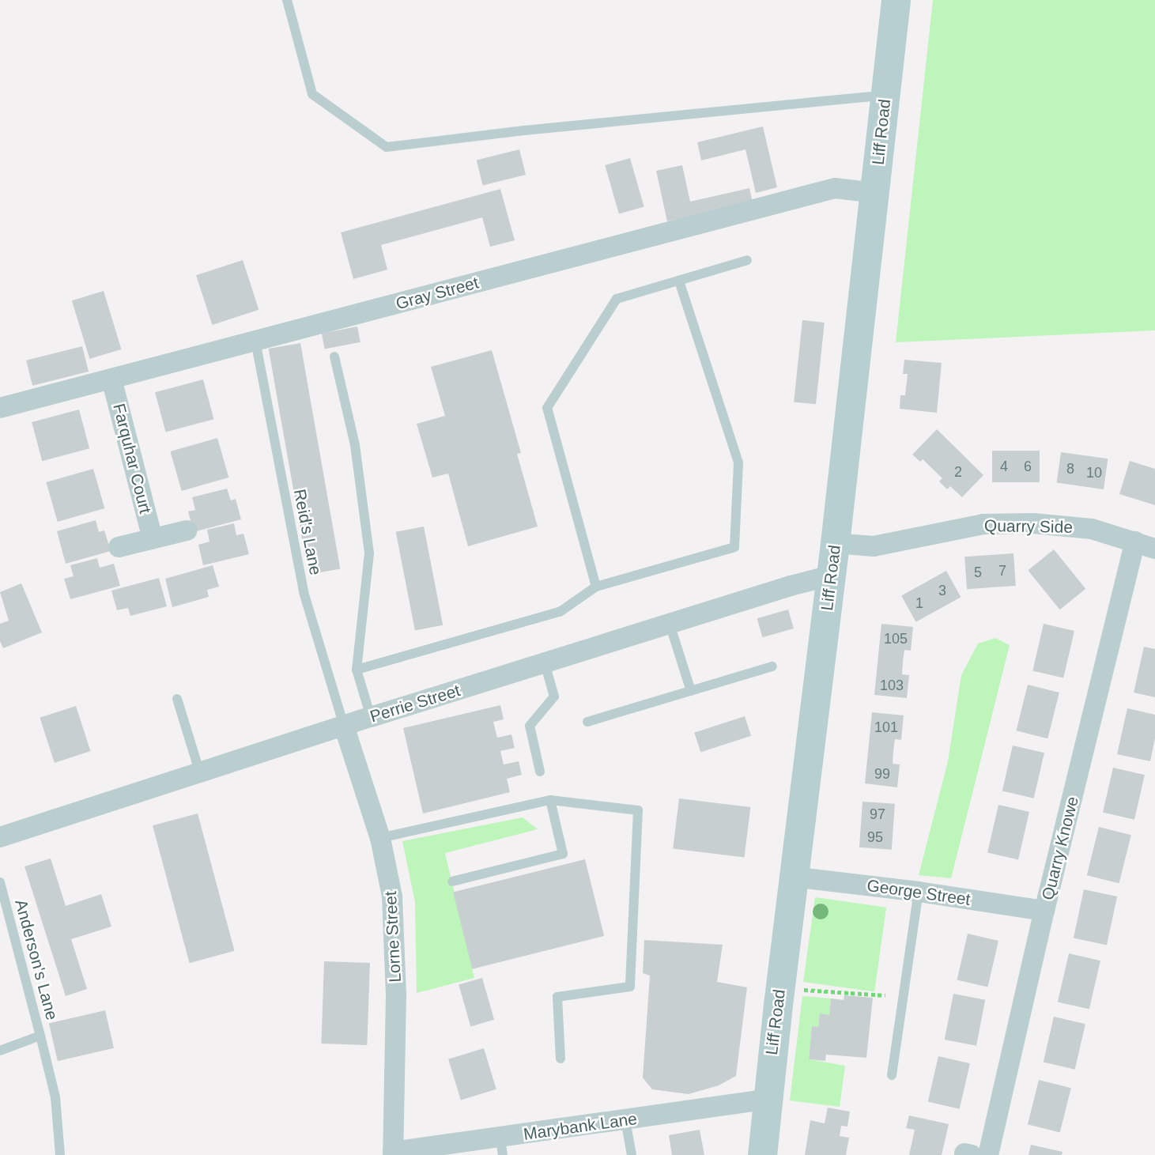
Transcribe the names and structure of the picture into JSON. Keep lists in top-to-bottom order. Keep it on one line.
{"streets":{"street":["Liff Road","Gray Street","Farquhar Court","Quarry Side","Perrie Street","Quarry Knowe","George Street","Lorne Street","Marybank Lane"],"lane":["Reid's Lane","Anderson's Lane"]},"crossings":[["Liff Road","Gray Street"],["Liff Road","Quarry Side"],["Liff Road","Perrie Street"],["Liff Road","George Street"],["Liff Road","Marybank Lane"],["Gray Street","Farquhar Court"],["Gray Street","Reid's Lane"],["Quarry Side","Quarry Knowe"],["Reid's Lane","Perrie Street"],["Reid's Lane","Lorne Street"],["Perrie Street","Lorne Street"],["Quarry Knowe","George Street"],["Lorne Street","Marybank Lane"]],"house_numbers":["4","6","8","2","10","7","5","3","1","105","103","101","99","97","95"]}
